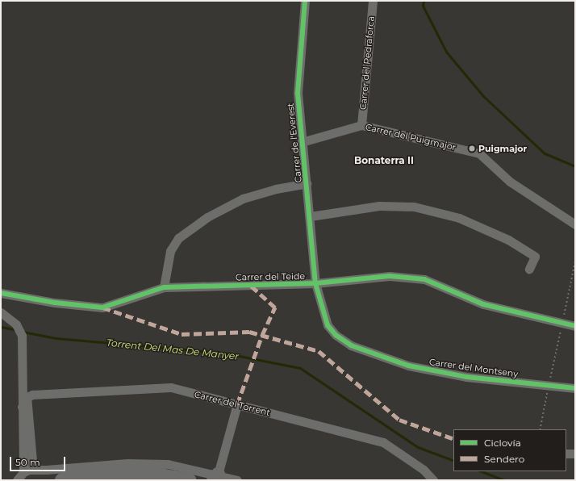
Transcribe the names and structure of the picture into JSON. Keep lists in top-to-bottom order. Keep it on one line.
{"streets":{"street":["Carrer del Pedraforca","Carrer del Puigmajor","Carrer de l'Everest","Carrer del Teide","Carrer del Montseny","Carrer del Torrent"]},"crossings":[["Carrer del Pedraforca","Carrer del Puigmajor"],["Carrer del Puigmajor","Carrer de l'Everest"],["Carrer de l'Everest","Carrer del Teide"],["Carrer de l'Everest","Carrer del Montseny"],["Carrer del Teide","Carrer del Montseny"]],"districts":["Bonaterra II"],"water":["Torrent Del Mas De Manyer"],"places":["Puigmajor"],"legend":["Ciclovía","Sendero"],"scale_bar":"50 m"}
